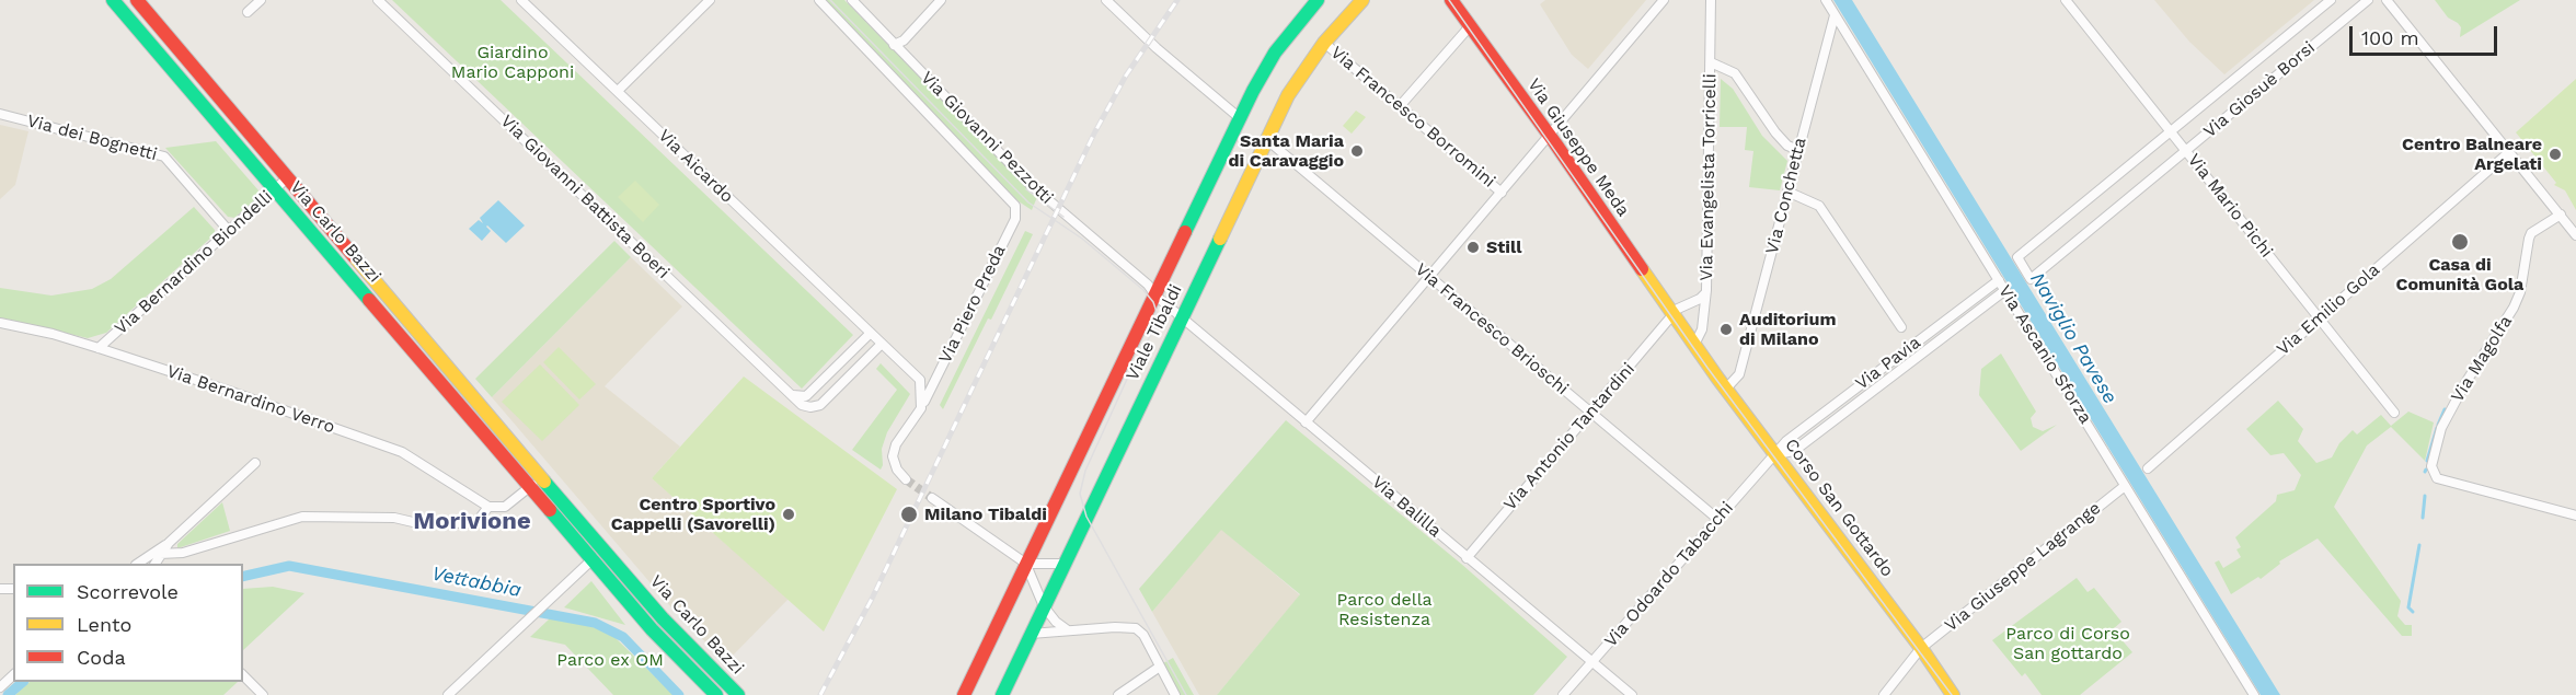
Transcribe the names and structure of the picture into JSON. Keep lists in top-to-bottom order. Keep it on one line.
{"streets":{"main road":["Via Giuseppe Meda","Via Carlo Bazzi","Viale Tibaldi","Corso San Gottardo"],"street":["Via Giosuè Borsi","Via Francesco Borromini","Via dei Bognetti","Via Giovanni Pezzotti","Via Aicardo","Via Evangelista Torricelli","Via Conchetta","Via Giovanni Battista Boeri","Via Mario Pichi","Via Bernardino Biondelli","Via Piero Preda","Via Emilio Gola","Via Francesco Brioschi","Via Ascanio Sforza","Via Magolfa","Via Pavia","Via Bernardino Verro","Via Antonio Tantardini","Via Balilla","Via Giuseppe Lagrange","Via Odoardo Tabacchi"]},"crossings":[["Via Giosuè Borsi","Via Mario Pichi"],["Via Francesco Borromini","Viale Tibaldi"],["Via dei Bognetti","Via Bernardino Biondelli"],["Via Giovanni Pezzotti","Via Piero Preda"],["Via Giovanni Pezzotti","Viale Tibaldi"],["Via Giovanni Pezzotti","Via Balilla"],["Via Giuseppe Meda","Via Evangelista Torricelli"],["Via Giuseppe Meda","Via Antonio Tantardini"],["Via Giuseppe Meda","Corso San Gottardo"],["Via Evangelista Torricelli","Via Conchetta"],["Via Evangelista Torricelli","Via Antonio Tantardini"],["Via Evangelista Torricelli","Corso San Gottardo"],["Via Conchetta","Via Ascanio Sforza"],["Via Conchetta","Corso San Gottardo"],["Via Mario Pichi","Via Emilio Gola"],["Via Carlo Bazzi","Via Bernardino Biondelli"],["Via Bernardino Biondelli","Via Bernardino Verro"],["Via Francesco Brioschi","Viale Tibaldi"],["Via Francesco Brioschi","Via Antonio Tantardini"],["Via Francesco Brioschi","Via Odoardo Tabacchi"],["Viale Tibaldi","Via Balilla"],["Via Ascanio Sforza","Via Pavia"],["Via Ascanio Sforza","Via Giuseppe Lagrange"],["Via Pavia","Corso San Gottardo"],["Via Pavia","Via Odoardo Tabacchi"],["Via Antonio Tantardini","Via Balilla"],["Via Balilla","Via Odoardo Tabacchi"],["Corso San Gottardo","Via Giuseppe Lagrange"],["Corso San Gottardo","Via Odoardo Tabacchi"]],"districts":["Morivione"],"water":["Naviglio Pavese","Vettabbia"],"parks":["Giardino Mario Capponi","Parco della Resistenza","Parco di Corso San gottardo","Parco ex OM"],"places":["Santa Maria di Caravaggio","Centro Balneare Argelati","Casa di Comunità Gola","Still","Auditorium di Milano","Centro Sportivo Cappelli (Savorelli)","Milano Tibaldi"],"legend":["Scorrevole","Lento","Coda"],"scale_bar":"100 m"}
